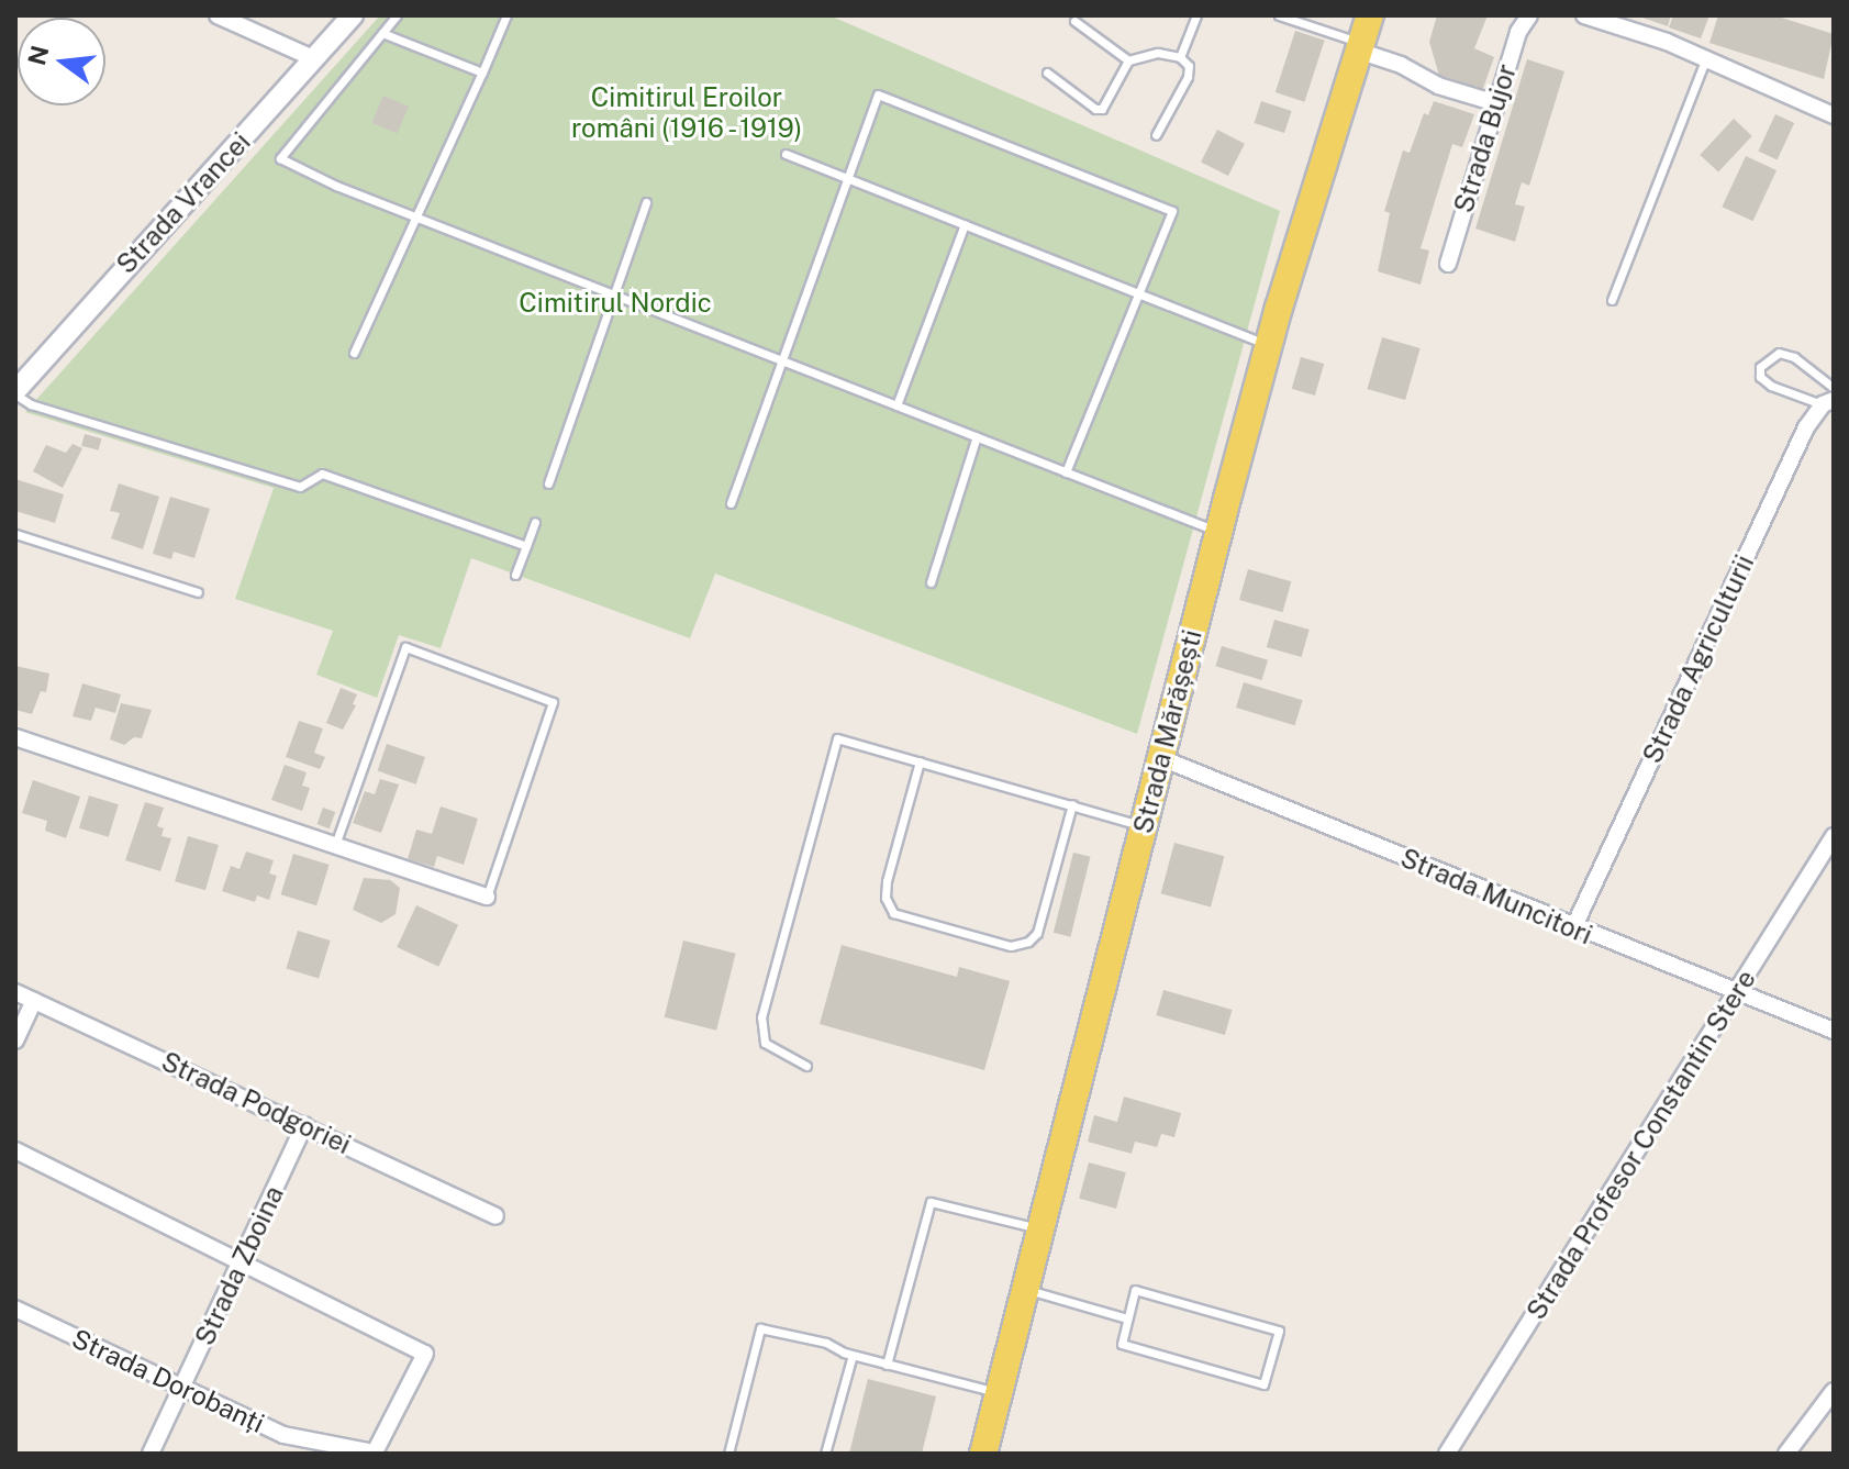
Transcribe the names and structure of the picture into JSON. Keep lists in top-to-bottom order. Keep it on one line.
{"streets":{"main road":["Strada Mărășești"],"street":["Strada Bujor","Strada Vrancei","Strada Agriculturii","Strada Muncitori","Strada Podgoriei","Strada Profesor Constantin Stere","Strada Zboina","Strada Dorobanți"]},"crossings":[["Strada Agriculturii","Strada Muncitori"],["Strada Mărășești","Strada Muncitori"],["Strada Muncitori","Strada Profesor Constantin Stere"],["Strada Podgoriei","Strada Zboina"],["Strada Zboina","Strada Dorobanți"]],"parks":["Cimitirul Eroilor români (1916 - 1919)","Cimitirul Nordic"],"north":"left"}
